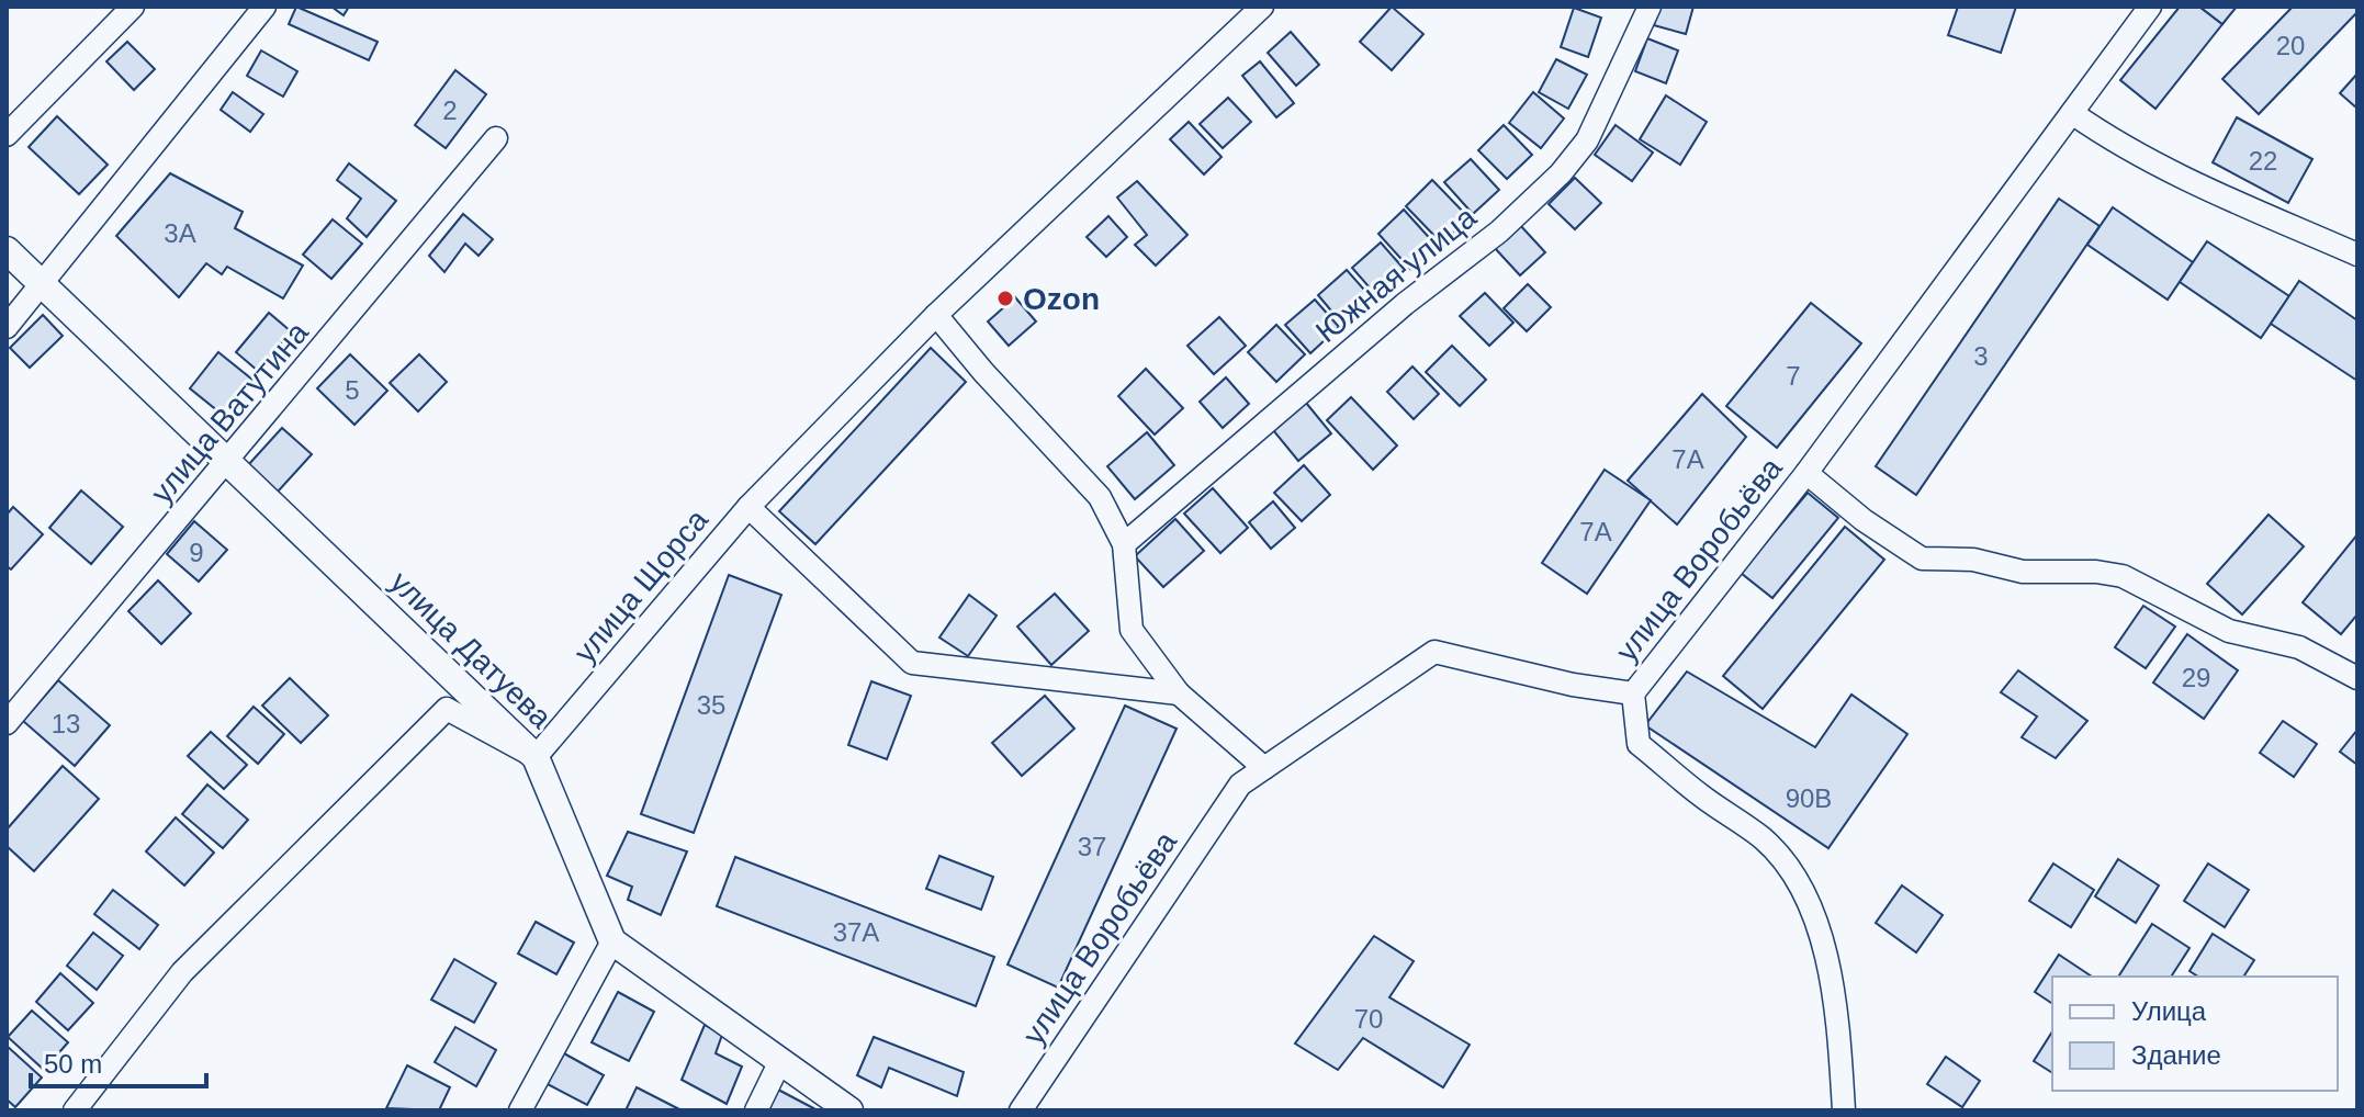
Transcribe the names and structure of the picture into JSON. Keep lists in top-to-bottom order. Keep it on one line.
{"streets":{"street":["Южная улица","улица Ватутина","улица Воробьёва","улица Щорса","улица Датуева"]},"crossings":[["улица Ватутина","улица Датуева"],["улица Щорса","улица Датуева"]],"places":["Ozon"],"house_numbers":["20","2","22","3А","3","7","5","7А","7А","9","29","35","13","90В","37","37А","70"],"legend":["Улица","Здание"],"scale_bar":"50 m"}
